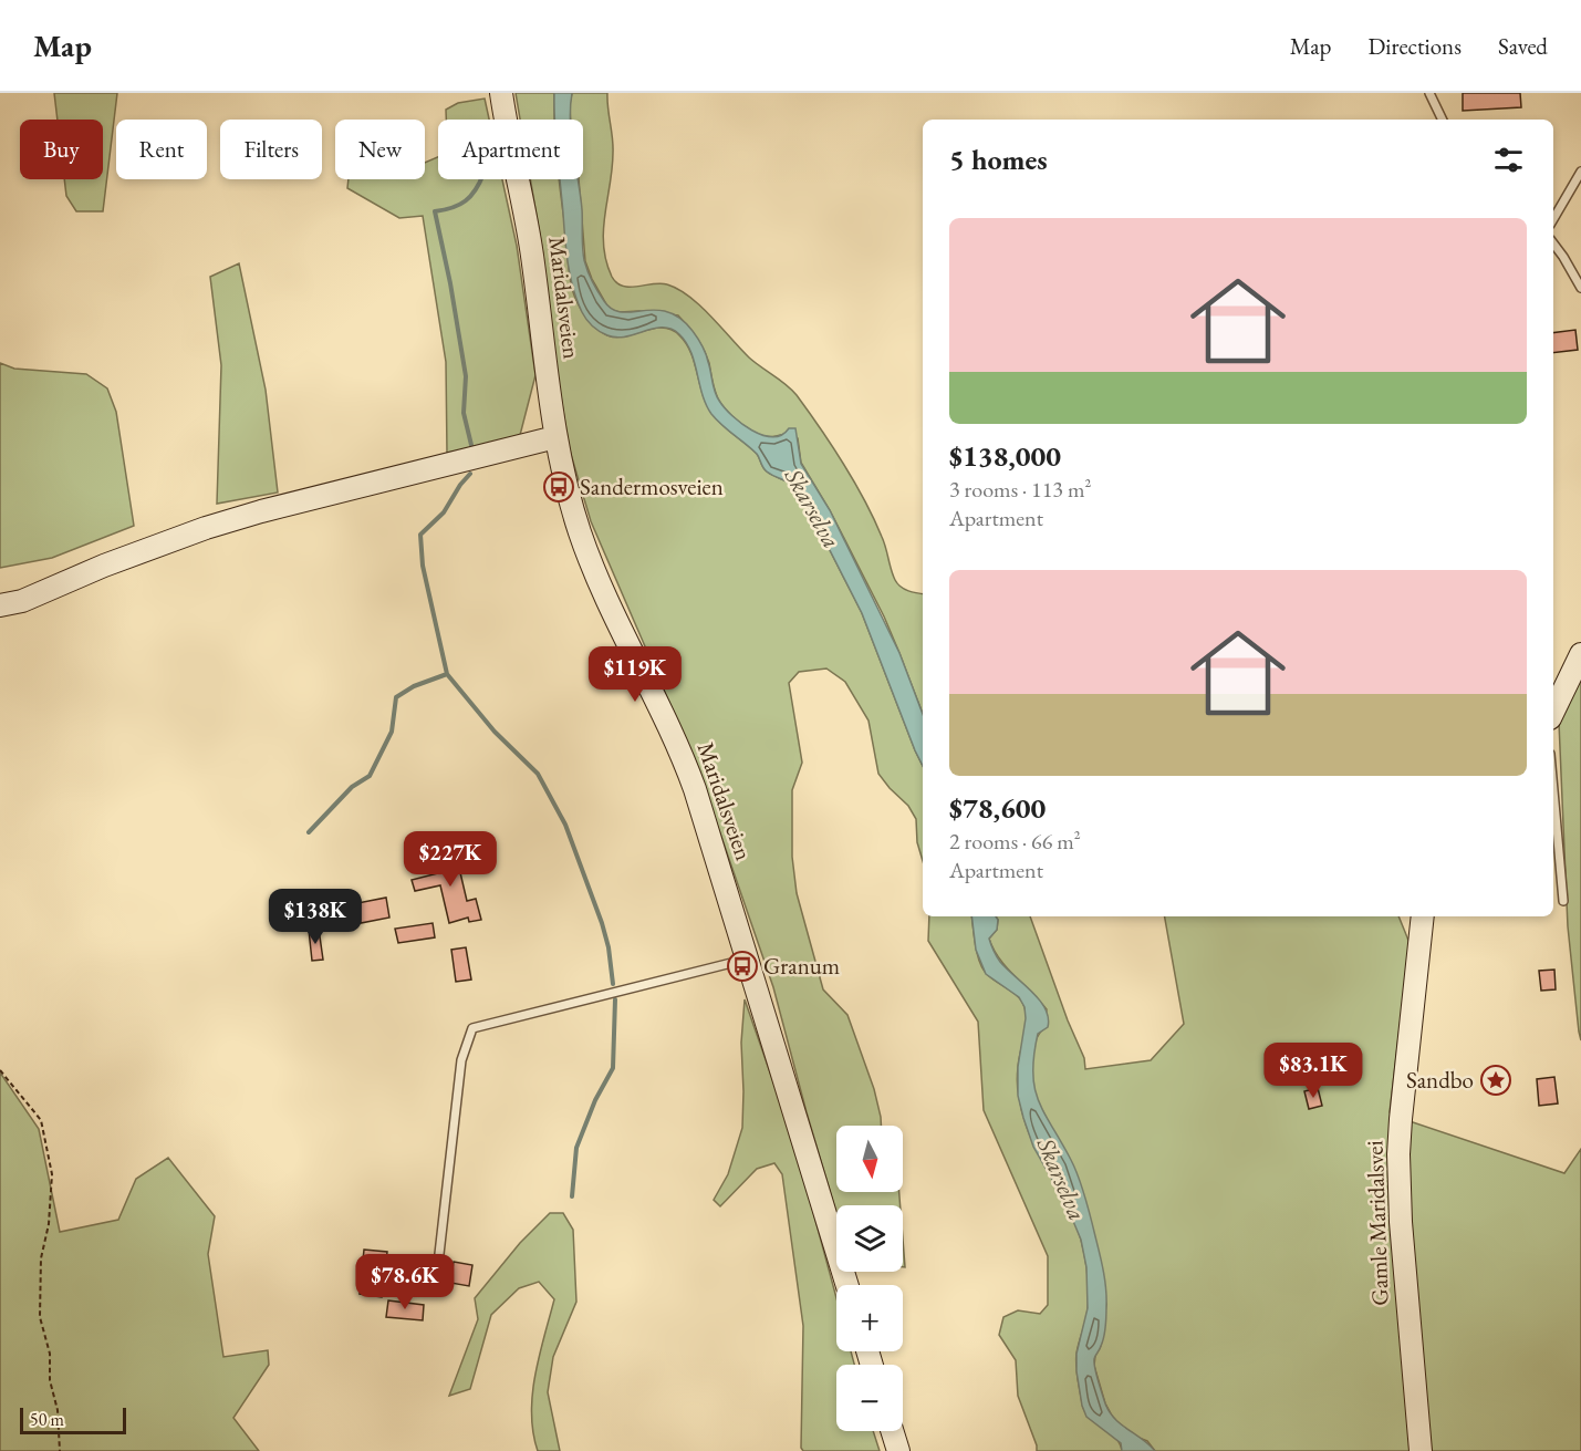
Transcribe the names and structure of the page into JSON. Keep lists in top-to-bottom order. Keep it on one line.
{"streets":{"street":["Maridalsveien","Gamle Maridalsvei"]},"water":["Skarselva"],"places":{"bus stop":["Sandermosveien","Granum"],"place":["Sandbo"]},"scale_bar":"50 m","north":"bottom","page":{"header":"Map","nav":["Map","Directions","Saved"],"chip":["Buy","Rent","Filters","New","Apartment"],"heading":"5 homes","list":[{"name":"$138,000","note":"3 rooms · 113 m² · Apartment"},{"name":"$78,600","note":"2 rooms · 66 m² · Apartment"}],"price":["$119K","$227K","$138K","$83.1K","$78.6K"],"map_buttons":["+","−"],"scale":"50 m"}}
